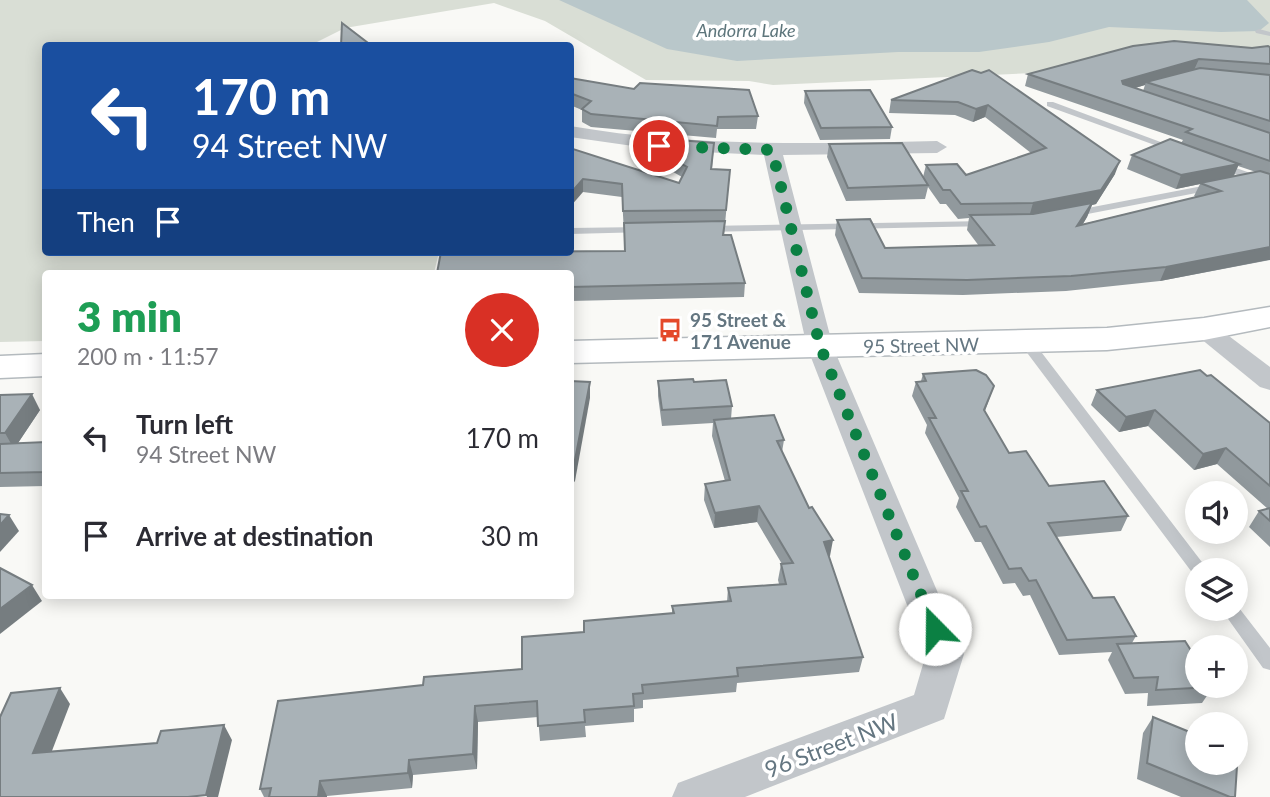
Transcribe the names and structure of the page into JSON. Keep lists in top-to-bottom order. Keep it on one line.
{"streets":{"street":["95 Street NW","96 Street NW"]},"crossings":[["95 Street NW","96 Street NW"]],"water":["Andorra Lake"],"places":{"bus stop":["95 Street & 171 Avenue"]},"page":{"turn":["170 m","94 Street NW"],"then":"Then","heading":["3 min","200 m · 11:57"],"list":[{"name":"Turn left","note":"94 Street NW","value":"170 m"},{"name":"Arrive at destination","value":"30 m"}],"map_buttons":["+","−"]}}
